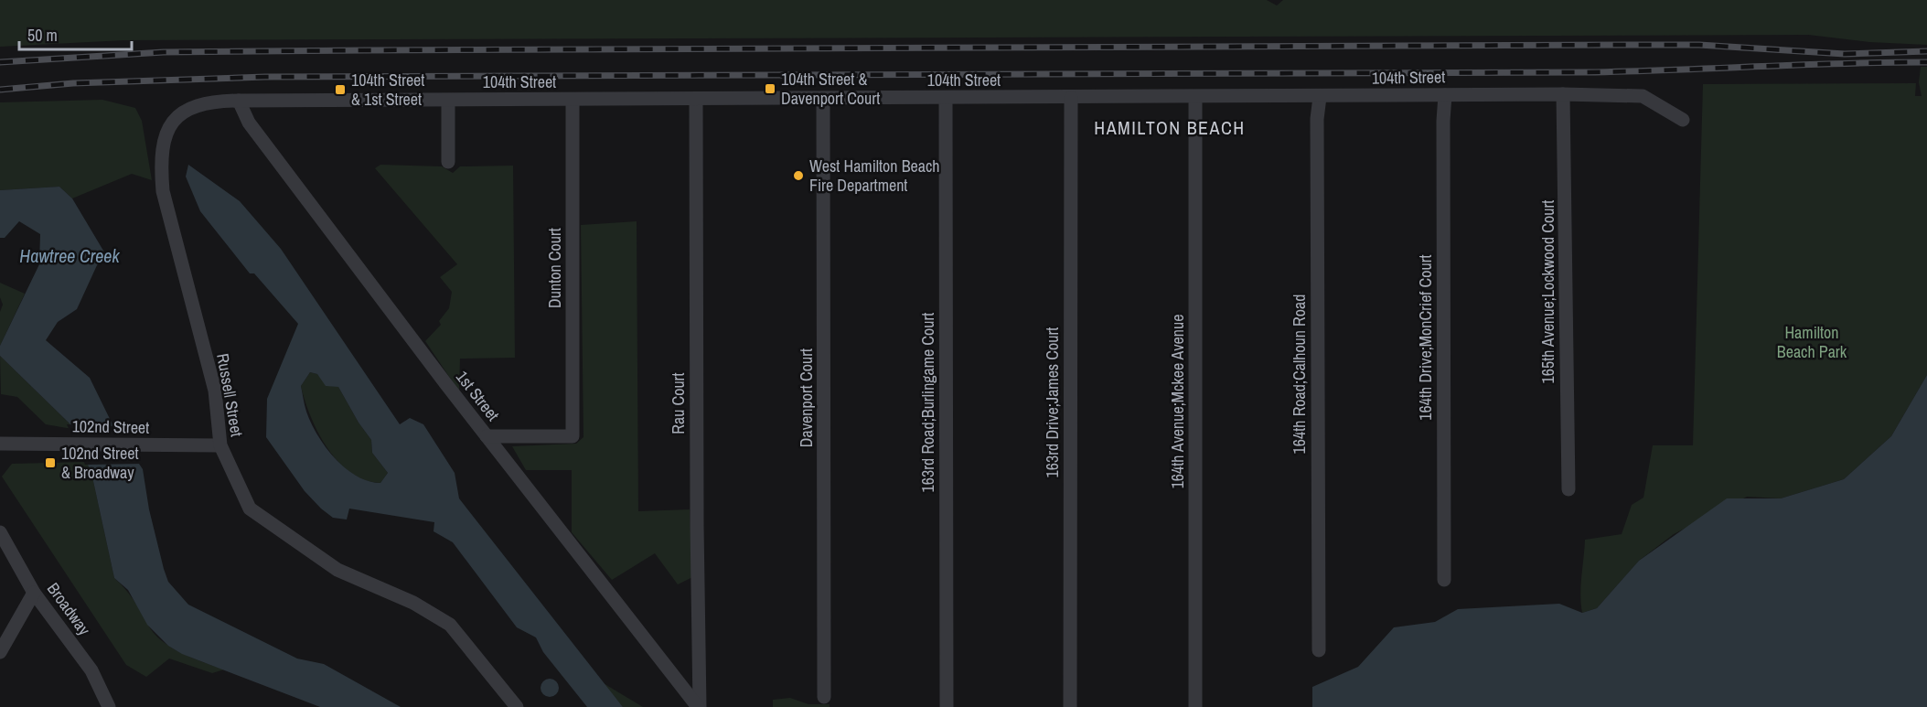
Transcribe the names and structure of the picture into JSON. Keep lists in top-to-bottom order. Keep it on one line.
{"streets":{"street":["104th Street","Dunton Court","165th Avenue;Lockwood Court","164th Drive;MonCrief Court","164th Road;Calhoun Road","Russell Street","1st Street","Davenport Court","164th Avenue;Mckee Avenue","163rd Road;Burlingame Court","163rd Drive;James Court","Rau Court","102nd Street","Broadway"]},"crossings":[["104th Street","Dunton Court"],["104th Street","165th Avenue;Lockwood Court"],["104th Street","164th Drive;MonCrief Court"],["104th Street","164th Road;Calhoun Road"],["104th Street","Russell Street"],["104th Street","1st Street"],["104th Street","Davenport Court"],["104th Street","164th Avenue;Mckee Avenue"],["104th Street","163rd Road;Burlingame Court"],["104th Street","163rd Drive;James Court"],["104th Street","Rau Court"],["Dunton Court","1st Street"],["Russell Street","1st Street"],["Russell Street","102nd Street"],["1st Street","Rau Court"]],"districts":["HAMILTON BEACH"],"water":["Hawtree Creek"],"parks":["Hamilton Beach Park"],"places":{"transit":["104th Street & Davenport Court","104th Street & 1st Street","102nd Street & Broadway"],"other":["West Hamilton Beach Fire Department"]},"scale_bar":"50 m"}
